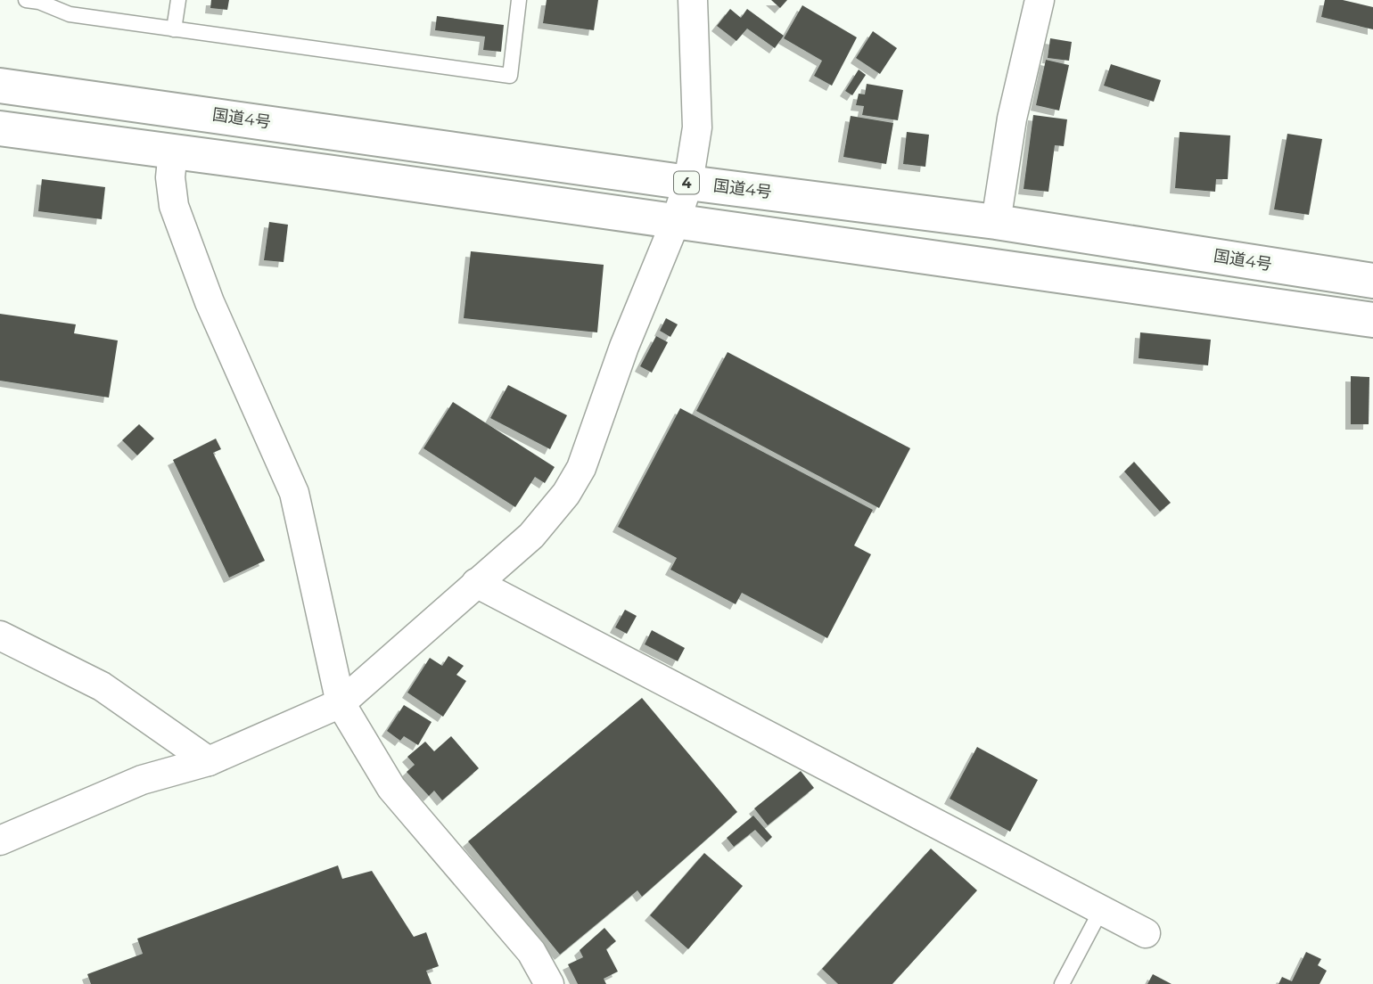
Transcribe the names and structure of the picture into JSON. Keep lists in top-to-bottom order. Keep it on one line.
{"streets":{"highway":["国道4号","4"]}}
